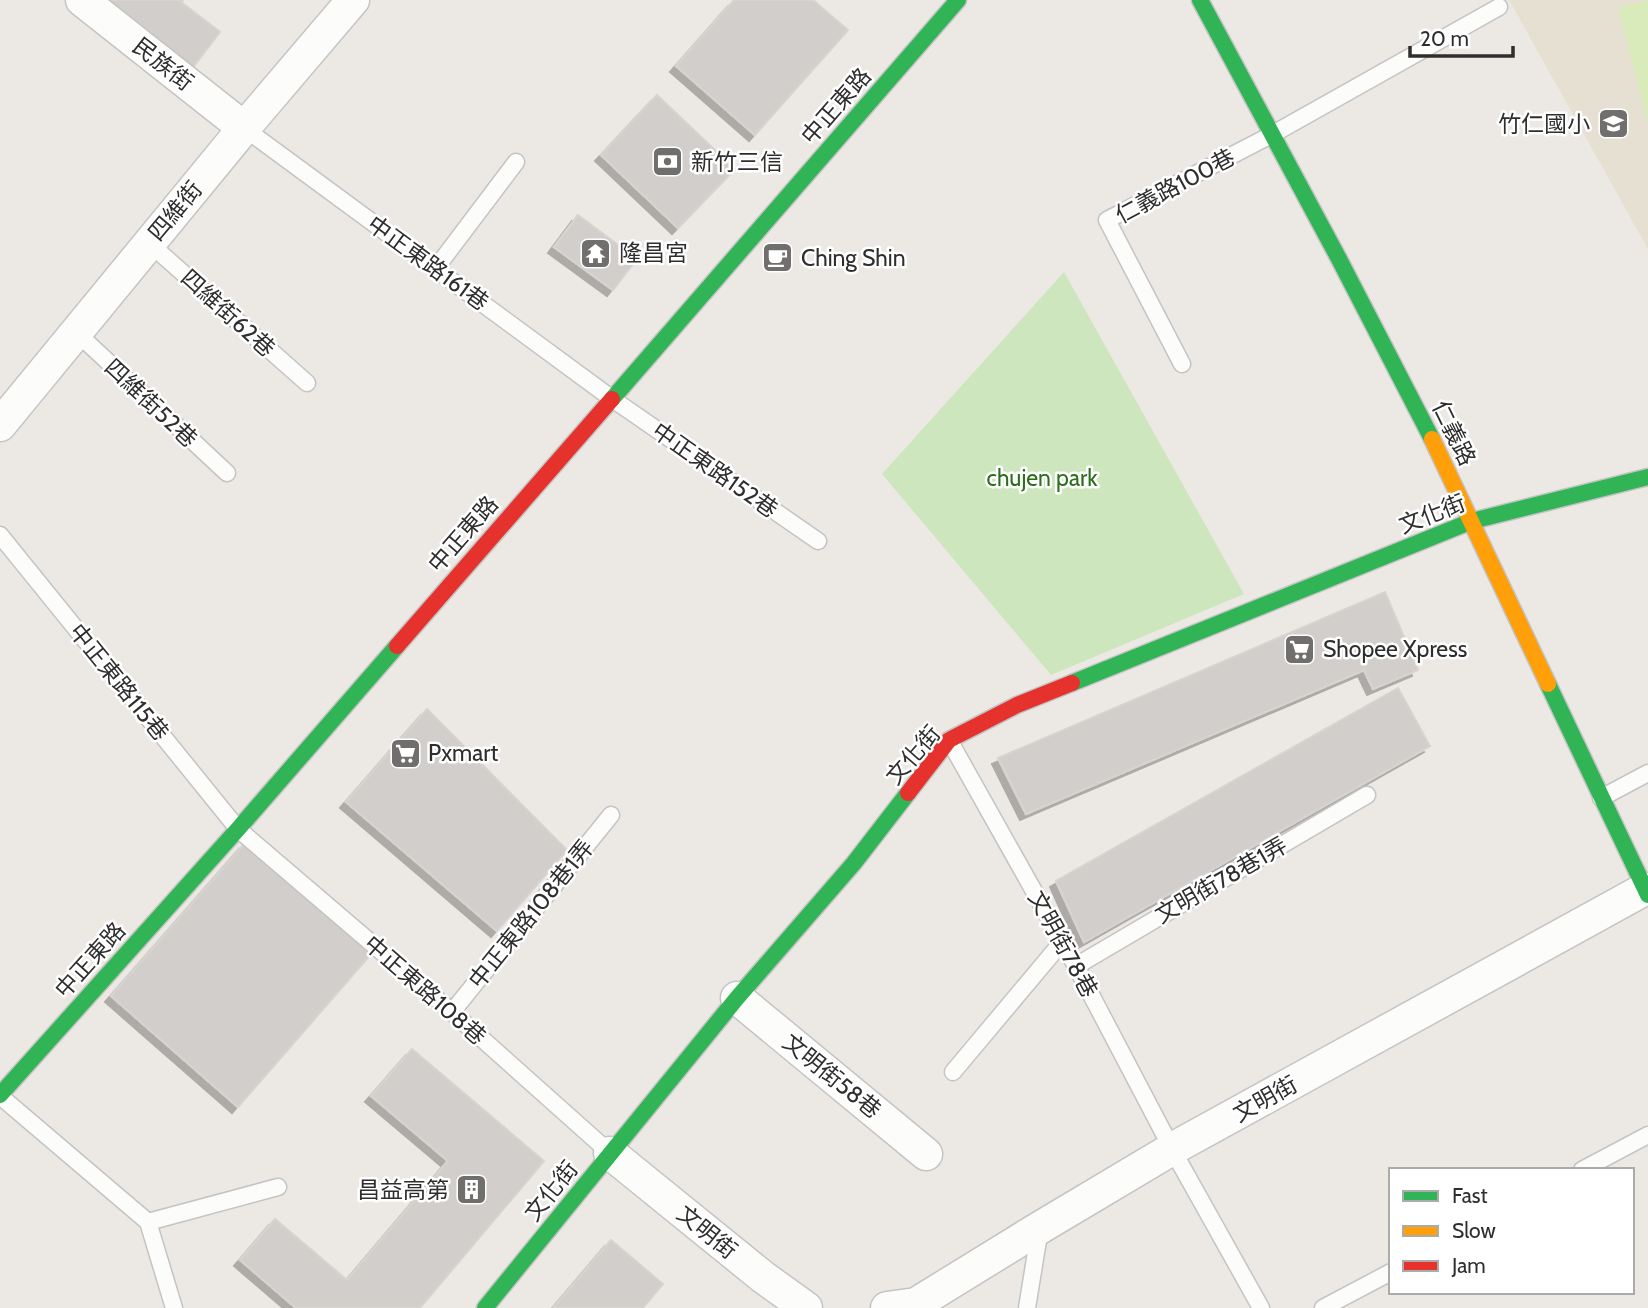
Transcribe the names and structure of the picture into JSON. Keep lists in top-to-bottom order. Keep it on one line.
{"streets":{"street":["民族街","中正東路","四維街","仁義路","文化街","文明街58巷","文明街"],"lane":["仁義路100巷","中正東路161巷","四維街62巷","四維街52巷","中正東路152巷","中正東路115巷","文明街78巷1弄","中正東路108巷1弄","文明街78巷","中正東路108巷"]},"crossings":[["民族街","四維街"],["民族街","中正東路161巷"],["中正東路","中正東路161巷"],["中正東路","中正東路152巷"],["中正東路","中正東路115巷"],["中正東路","中正東路108巷"],["仁義路100巷","仁義路"],["四維街","中正東路161巷"],["四維街","四維街62巷"],["四維街","四維街52巷"],["中正東路161巷","中正東路152巷"],["仁義路","文化街"],["仁義路","文明街"],["文化街","文明街78巷"],["文化街","中正東路108巷"],["文化街","文明街58巷"],["文化街","文明街"],["中正東路115巷","中正東路108巷"],["文明街78巷1弄","文明街78巷"],["中正東路108巷1弄","中正東路108巷"],["文明街78巷","文明街"],["中正東路108巷","文明街"]],"parks":["chujen park"],"places":{"school or university":["竹仁國小"],"bank":["新竹三信"],"temple":["隆昌宮"],"cafe":["Ching Shin"],"supermarket":["Shopee Xpress","Pxmart"],"building":["昌益高第"]},"legend":["Fast","Slow","Jam"],"scale_bar":"20 m"}
